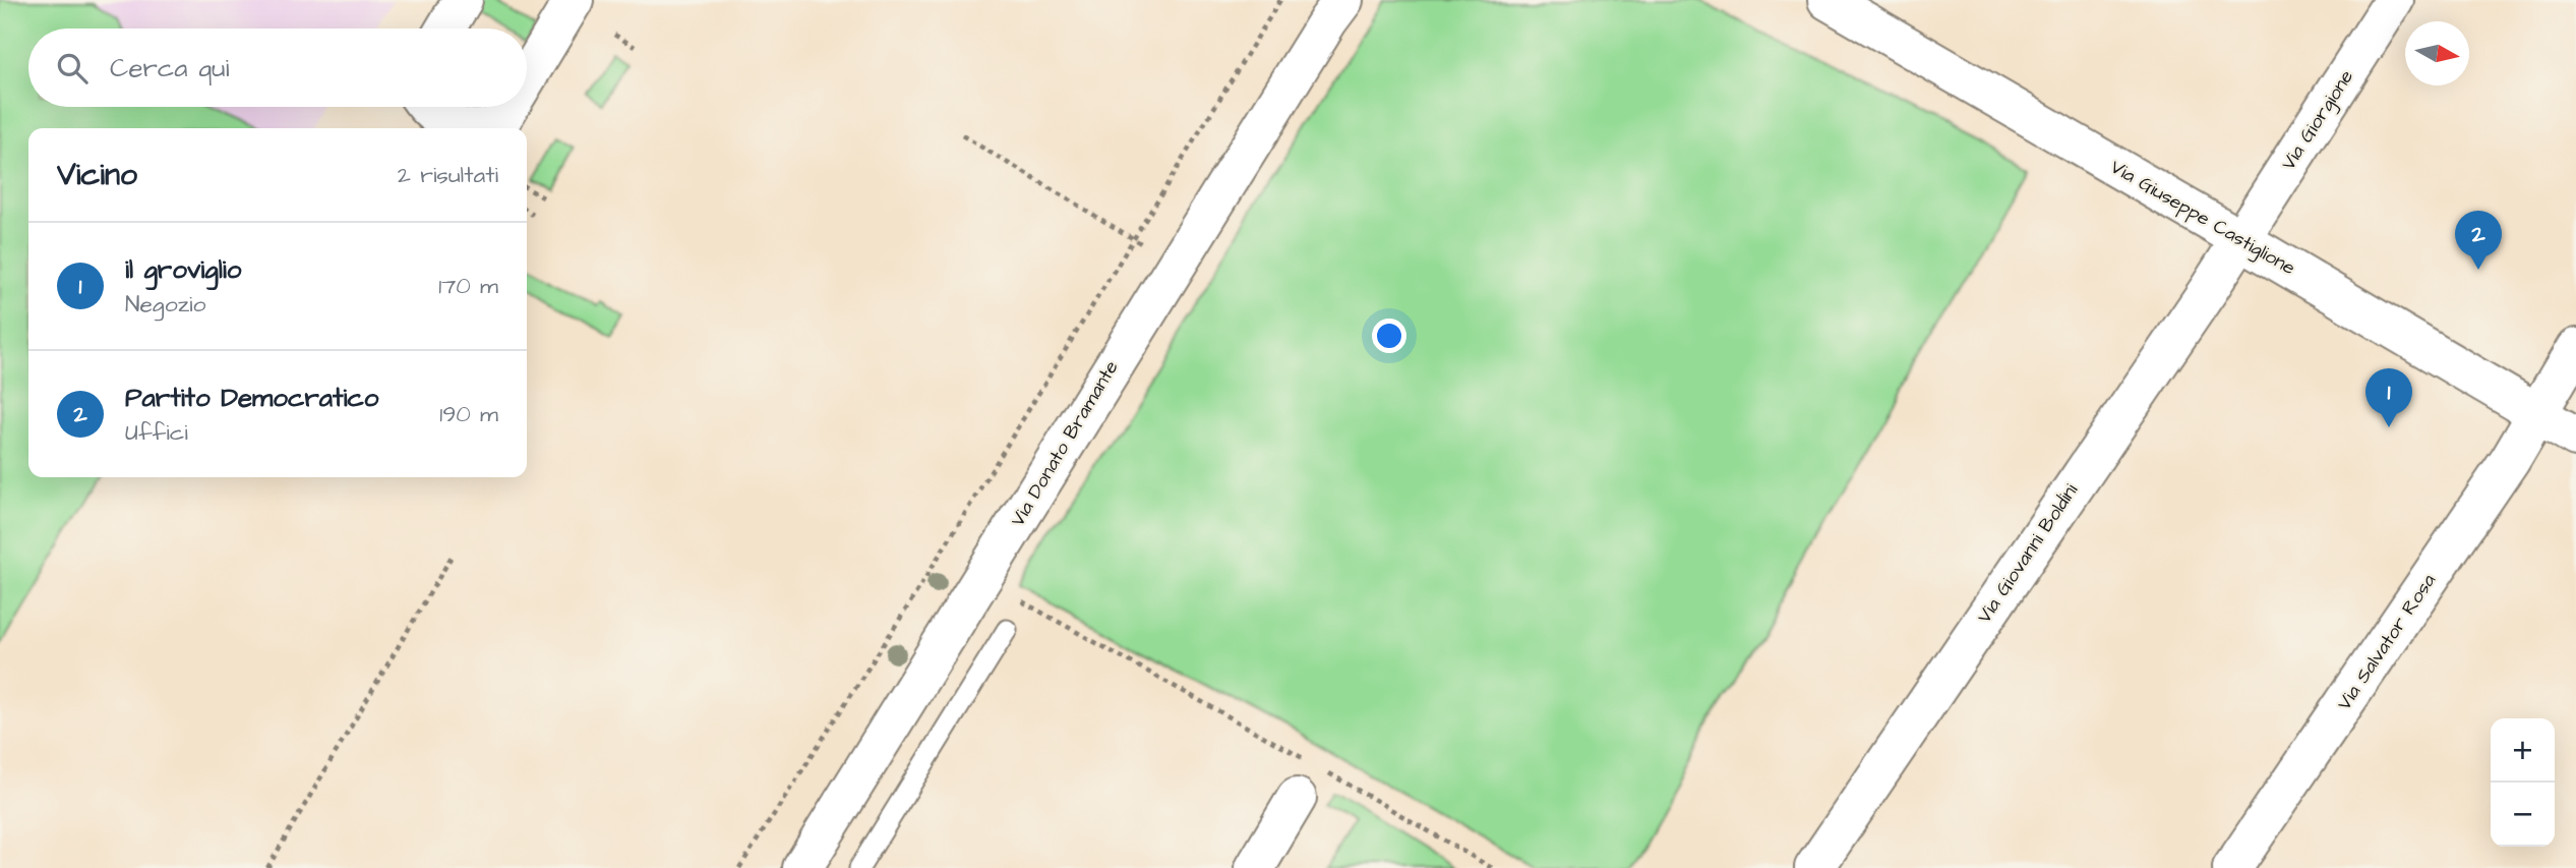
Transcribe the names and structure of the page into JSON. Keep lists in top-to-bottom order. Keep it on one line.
{"streets":{"street":["Via Giorgione","Via Giuseppe Castiglione","Via Donato Bramante","Via Giovanni Boldini","Via Salvator Rosa"]},"crossings":[["Via Giorgione","Via Giuseppe Castiglione"],["Via Giorgione","Via Giovanni Boldini"],["Via Giuseppe Castiglione","Via Giovanni Boldini"],["Via Giuseppe Castiglione","Via Salvator Rosa"]],"north":"right","page":{"search":"Cerca qui","heading":["Vicino","2 risultati"],"pins":["2","1"],"list":[{"mark":"1","name":"il groviglio","note":"Negozio","value":"170 m"},{"mark":"2","name":"Partito Democratico","note":"Uffici","value":"190 m"}],"map_buttons":["+","−"]}}
